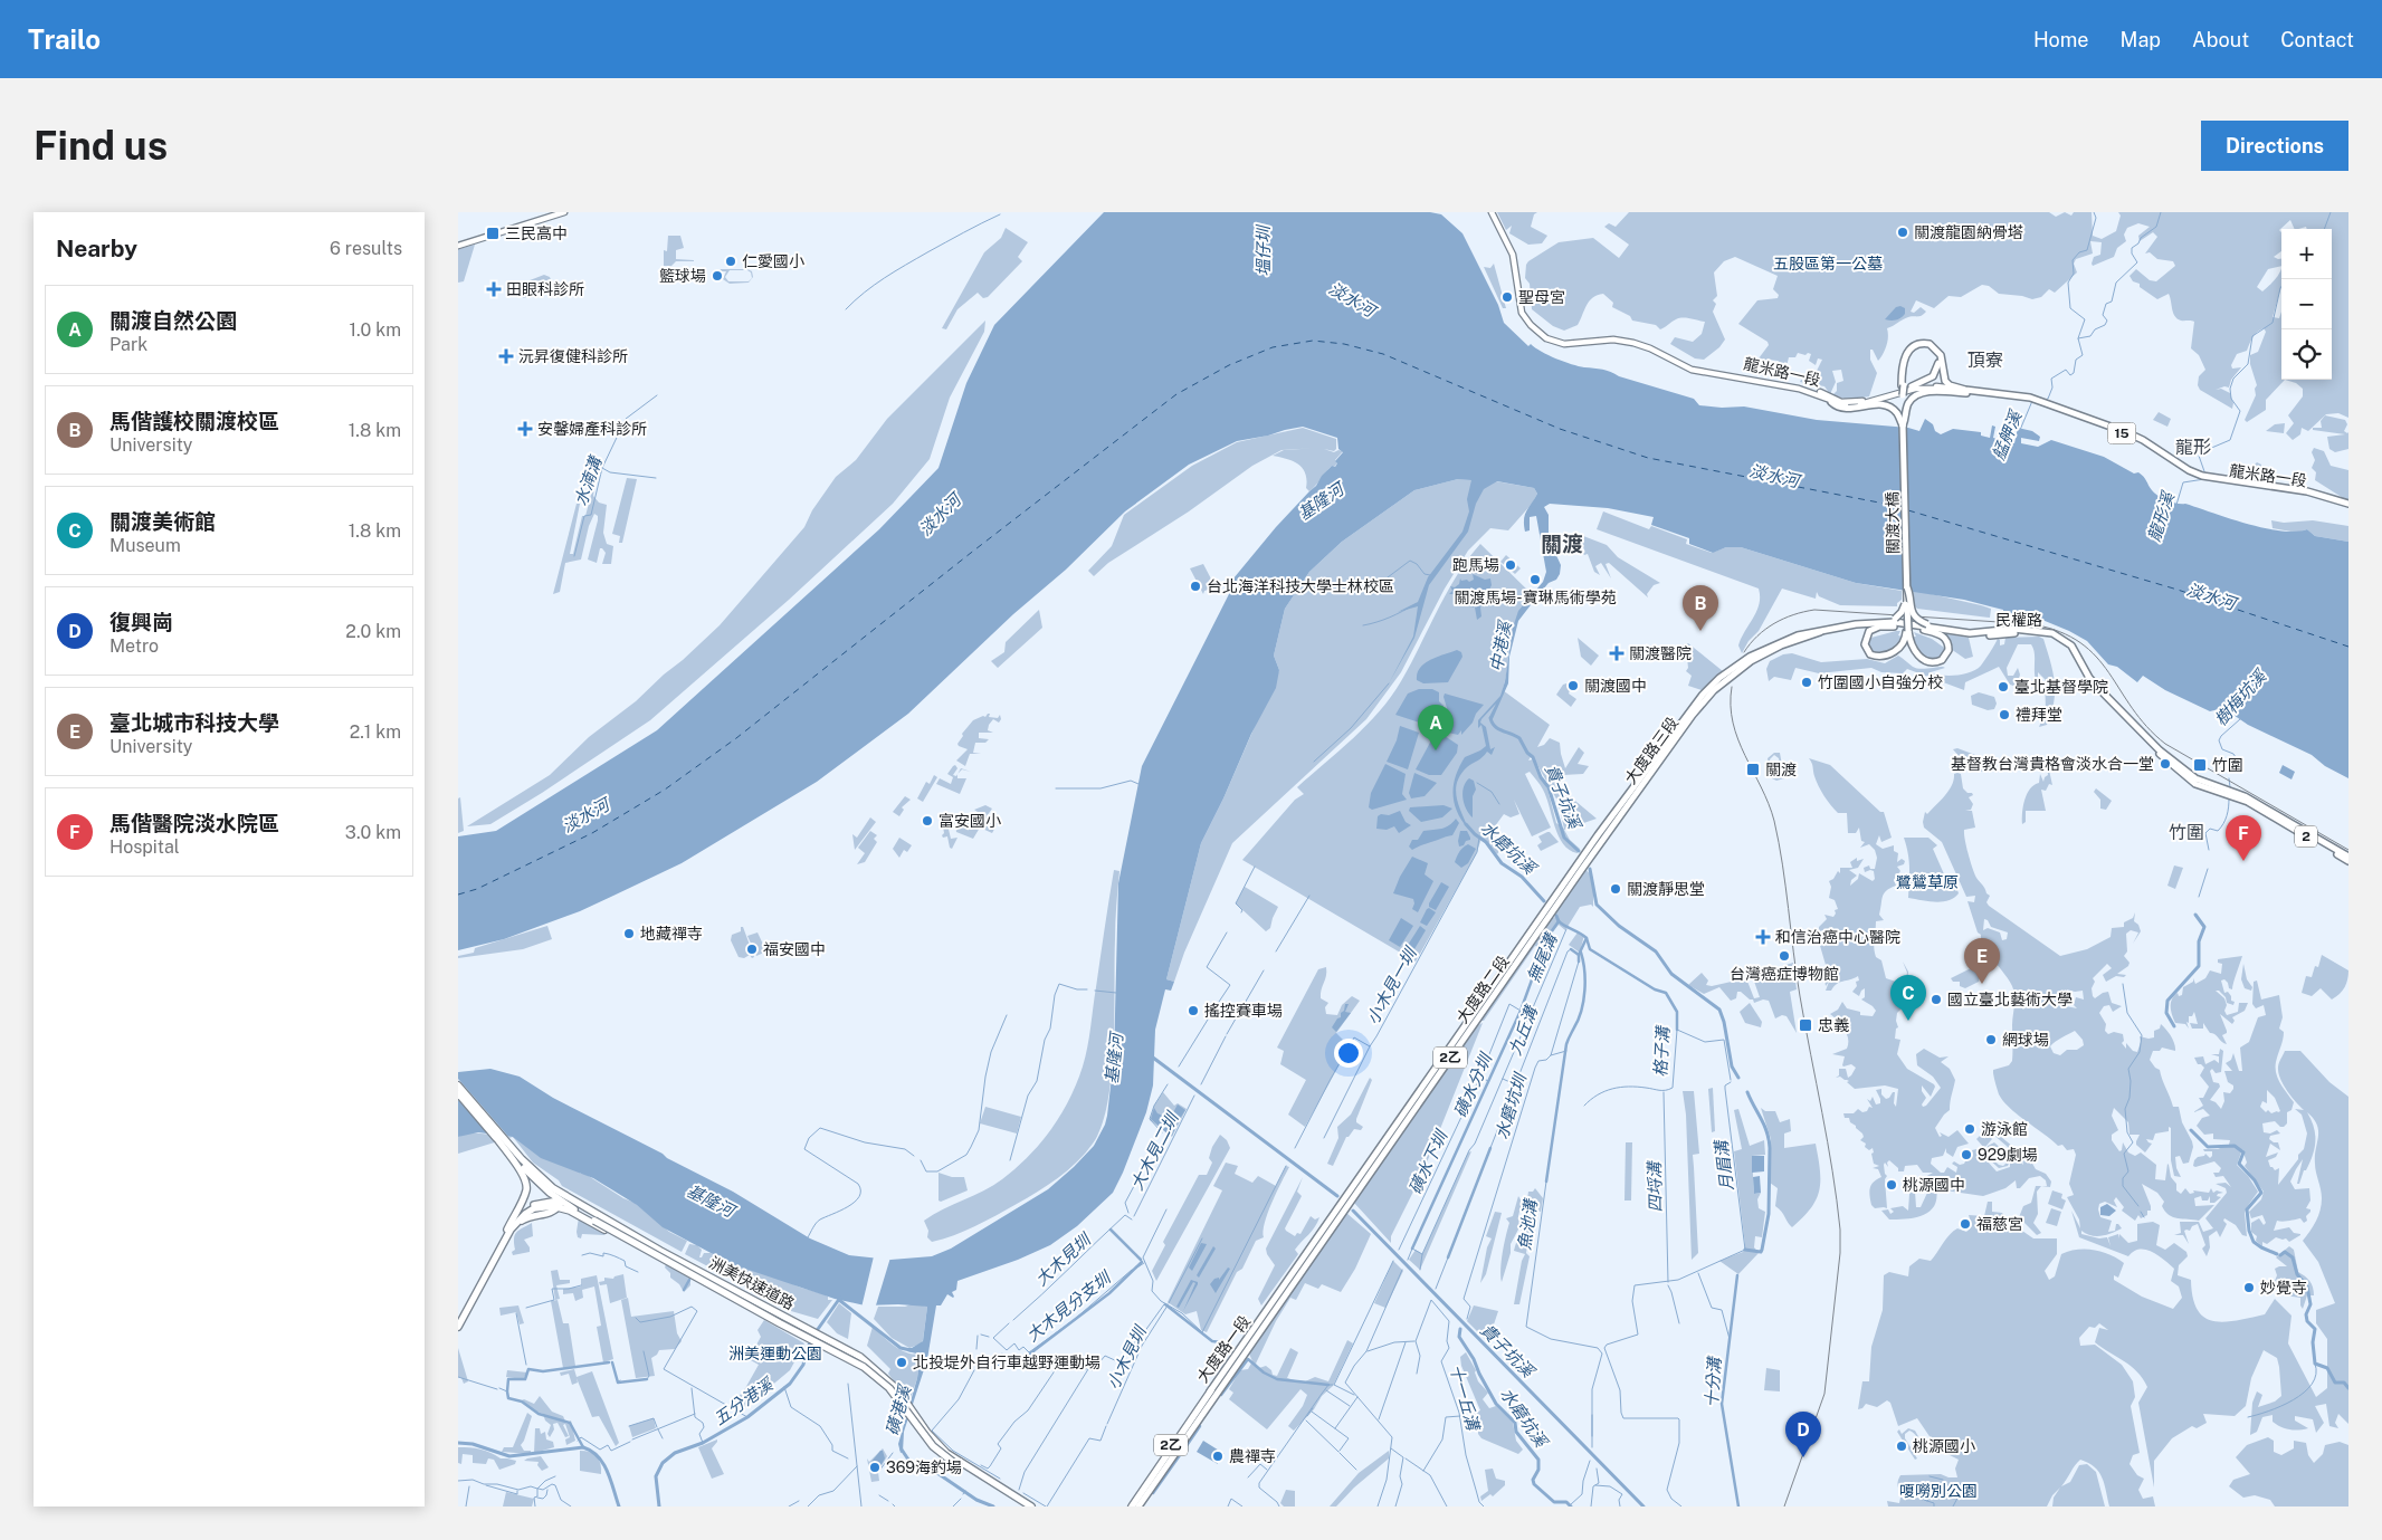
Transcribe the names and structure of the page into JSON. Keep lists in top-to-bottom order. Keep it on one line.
{"streets":{"highway":["洲美快速道路"],"main road":["龍米路一段","15","關渡大橋","民權路","大度路三段","2","大度路二段","2乙","大度路一段"]},"crossings":[["龍米路一段","關渡大橋"],["關渡大橋","民權路"],["民權路","大度路三段"],["大度路三段","大度路二段"],["大度路二段","大度路一段"]],"districts":["頂寮","龍形","關渡","竹圍"],"water":["塭仔圳","淡水河","艋舺溪","水湳溝","基隆河","龍形溪","中港溪","樹梅坑溪","貴子坑溪","水磨坑溪","無尾溝","小木見一圳","九丘溝","格子溝","磺水分圳","水磨坑圳","大木見二圳","磺水下圳","月眉溝","四埒溝","魚池溝","大木見圳","大木見分支圳","小木見圳","十分溝","十一丘溝","五分港溪","磺港溪"],"parks":["五股區第一公墓","鷺鷥草原","洲美運動公園","嗄嘮別公園"],"places":{"other":["關渡龍園納骨塔","仁愛國小","籃球場","聖母宮","跑馬場","關渡馬場-寶琳馬術學苑","台北海洋科技大學士林校區","竹圍國小自強分校","關渡國中","臺北基督學院","禮拜堂","基督教台灣貴格會淡水合一堂","富安國小","關渡靜思堂","地藏禪寺","福安國中","台灣癌症博物館","國立臺北藝術大學","搖控賽車場","網球場","游泳館","929劇場","桃源國中","福慈宮","妙覺寺","北投堤外自行車越野運動場","桃源國小","農禪寺","369海釣場"],"transit":["三民高中","竹圍","關渡","忠義"],"health":["田眼科診所","沅昇復健科診所","安馨婦產科診所","關渡醫院","和信治癌中心醫院"]},"page":{"header":"Trailo","nav":["Home","Map","About","Contact"],"buttons":"Directions","title":"Find us","heading":["Nearby","6 results"],"map_buttons":["+","−"],"list":[{"mark":"A","name":"關渡自然公園","note":"Park","value":"1.0 km"},{"mark":"B","name":"馬偕護校關渡校區","note":"University","value":"1.8 km"},{"mark":"C","name":"關渡美術館","note":"Museum","value":"1.8 km"},{"mark":"D","name":"復興崗","note":"Metro","value":"2.0 km"},{"mark":"E","name":"臺北城市科技大學","note":"University","value":"2.1 km"},{"mark":"F","name":"馬偕醫院淡水院區","note":"Hospital","value":"3.0 km"}],"pins":["B","A","F","E","C","D"]}}
